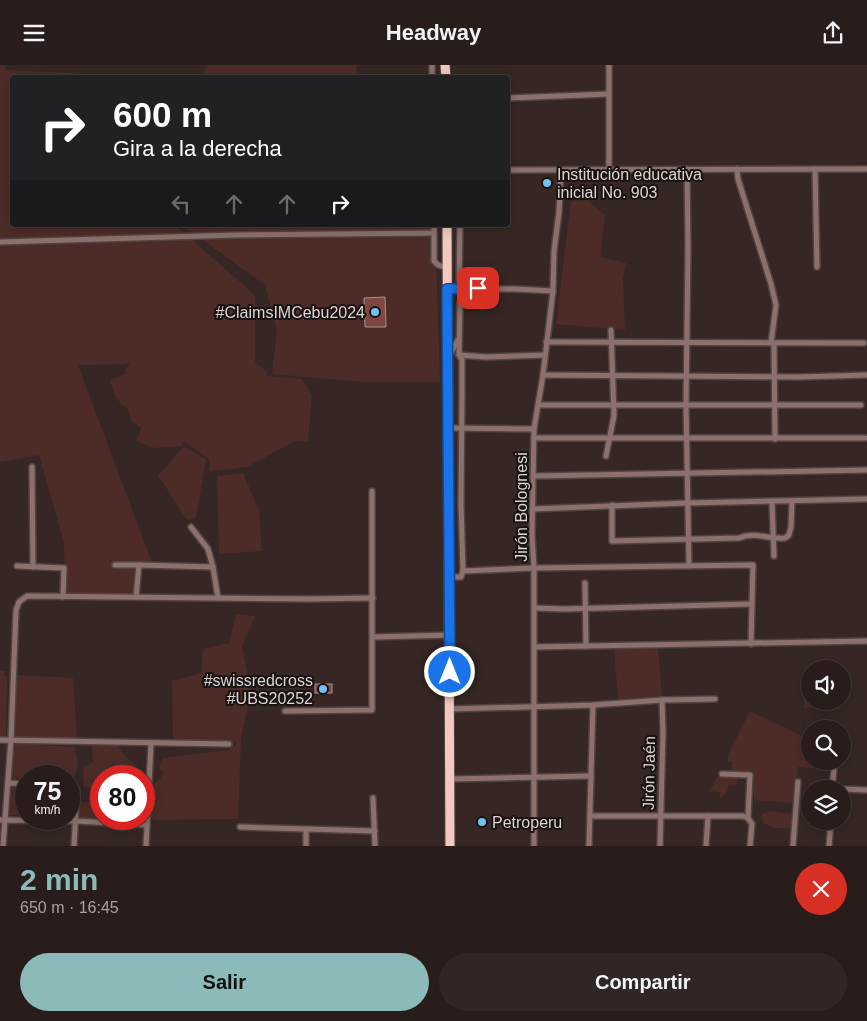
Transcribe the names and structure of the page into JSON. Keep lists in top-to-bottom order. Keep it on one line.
{"streets":{"street":["Jirón Bolognesi","Jirón Jaén"]},"places":["Institución educativa inicial No. 903","#ClaimsIMCebu2024","#swissredcross #UBS20252","Petroperu"],"page":{"header":"Headway","turn":["600 m","Gira a la derecha"],"speed":"75 km/h","limit":"80","heading":["2 min","650 m · 16:45"],"buttons":["Salir","Compartir"]}}
